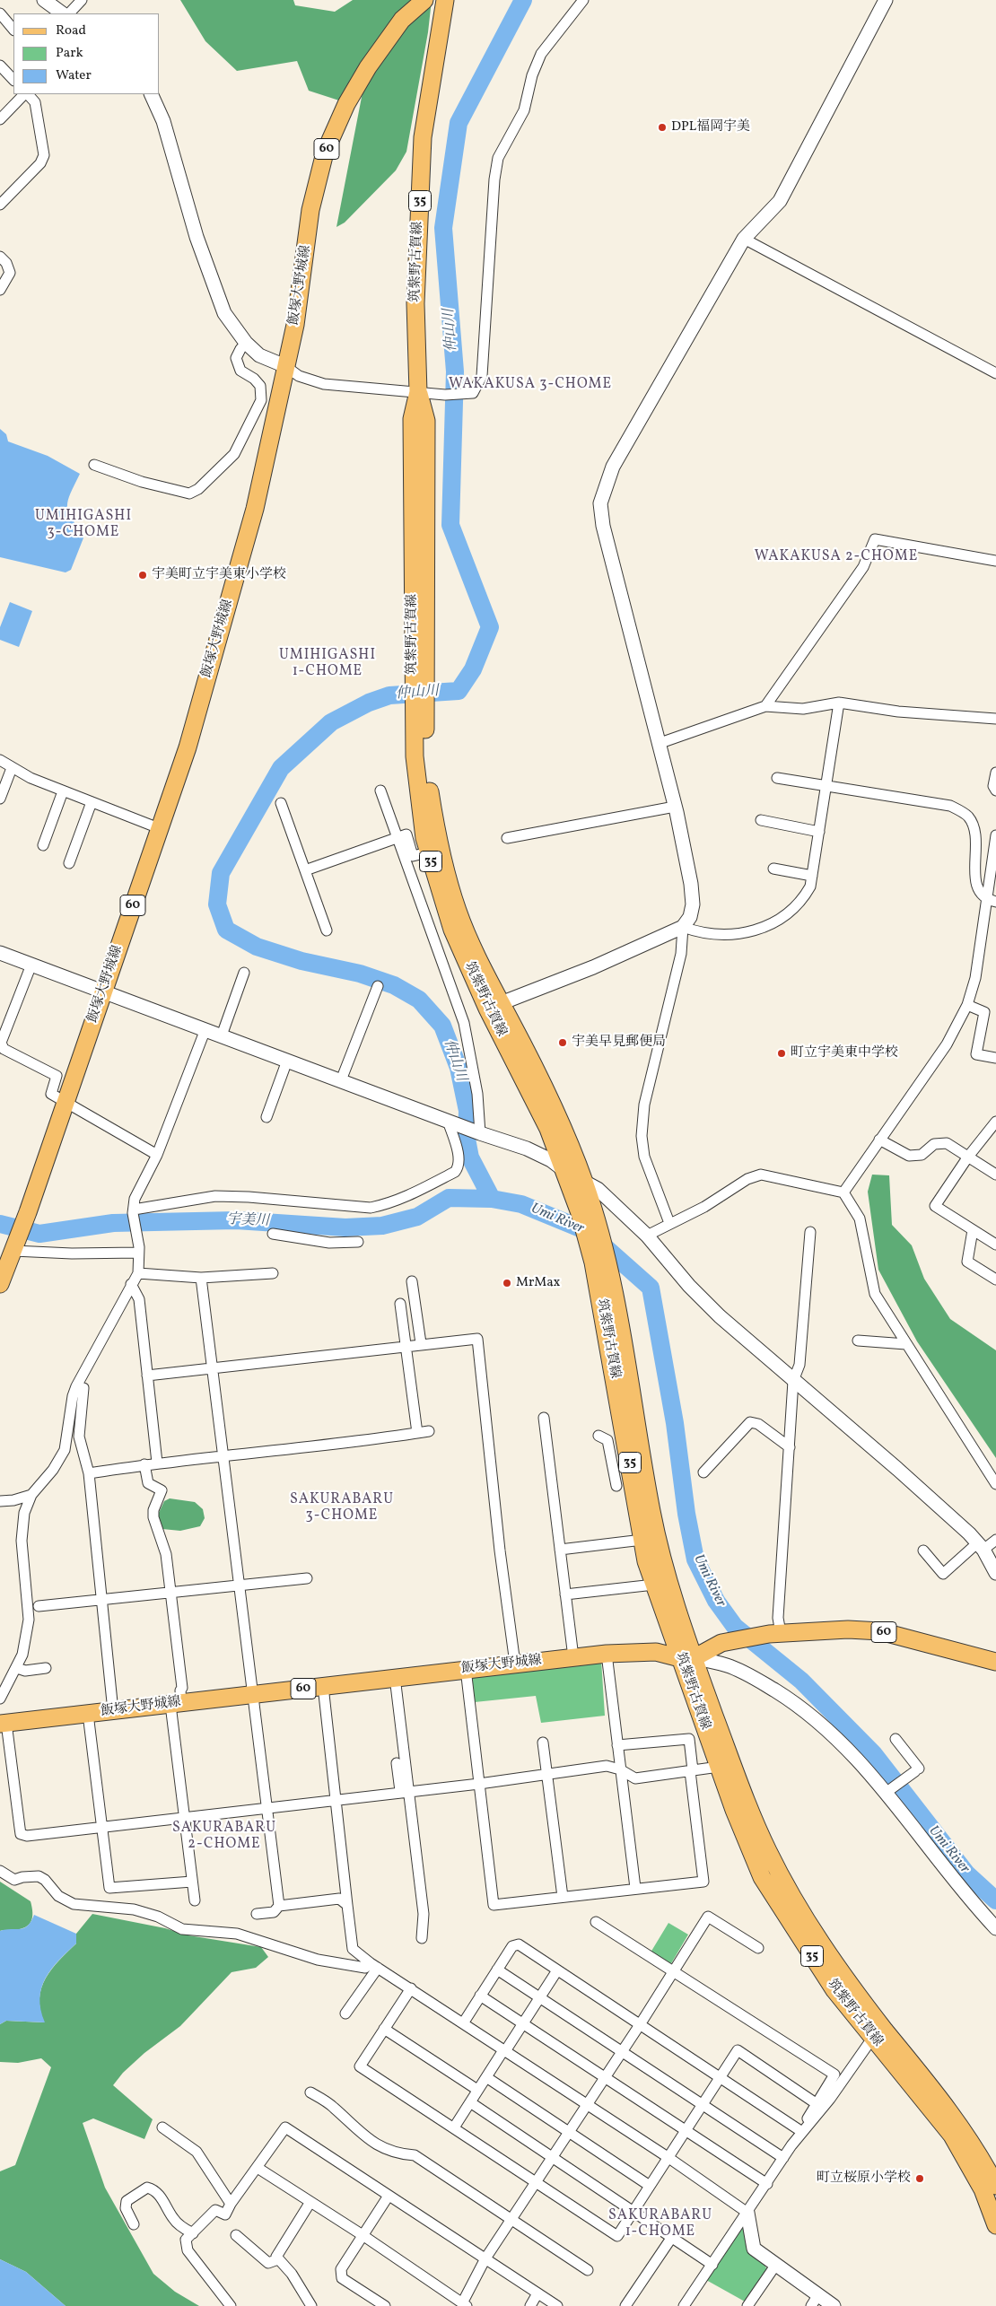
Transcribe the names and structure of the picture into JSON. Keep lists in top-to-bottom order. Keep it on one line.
{"streets":{"main road":["60","35","筑紫野古賀線","飯塚大野城線"]},"crossings":[["60","筑紫野古賀線"],["60","飯塚大野城線"],["筑紫野古賀線","飯塚大野城線"]],"districts":["WAKAKUSA 3-CHOME","UMIHIGASHI 3-CHOME","WAKAKUSA 2-CHOME","UMIHIGASHI 1-CHOME","SAKURABARU 3-CHOME","SAKURABARU 2-CHOME","SAKURABARU 1-CHOME"],"water":["仲山川","Umi River","宇美川"],"places":["DPL福岡宇美","宇美町立宇美東小学校","宇美早見郵便局","町立宇美東中学校","MrMax","町立桜原小学校"],"legend":["Road","Park","Water"]}
